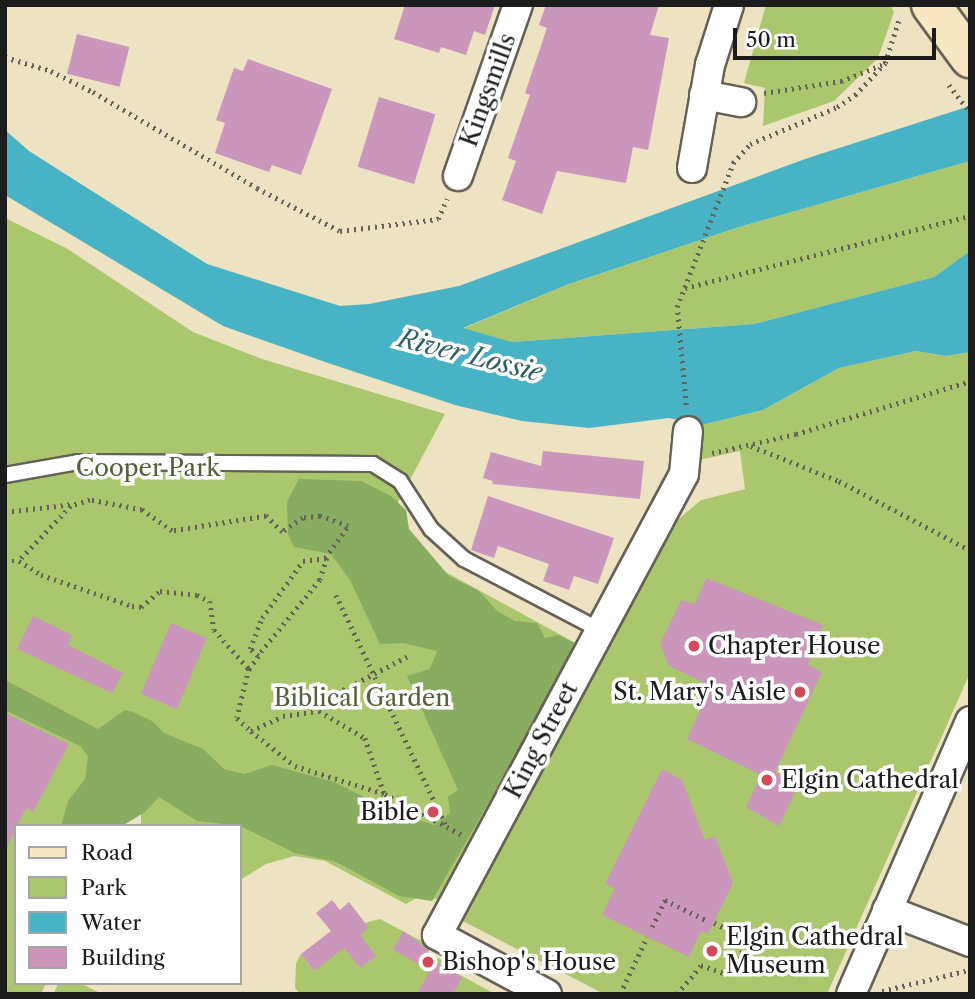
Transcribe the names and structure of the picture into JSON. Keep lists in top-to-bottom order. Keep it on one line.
{"streets":{"street":["Kingsmills","King Street"]},"water":["River Lossie"],"parks":["Cooper Park","Biblical Garden"],"places":["Chapter House","St. Mary's Aisle","Elgin Cathedral","Bible","Elgin Cathedral Museum","Bishop's House"],"legend":["Road","Park","Water","Building"],"scale_bar":"50 m"}
